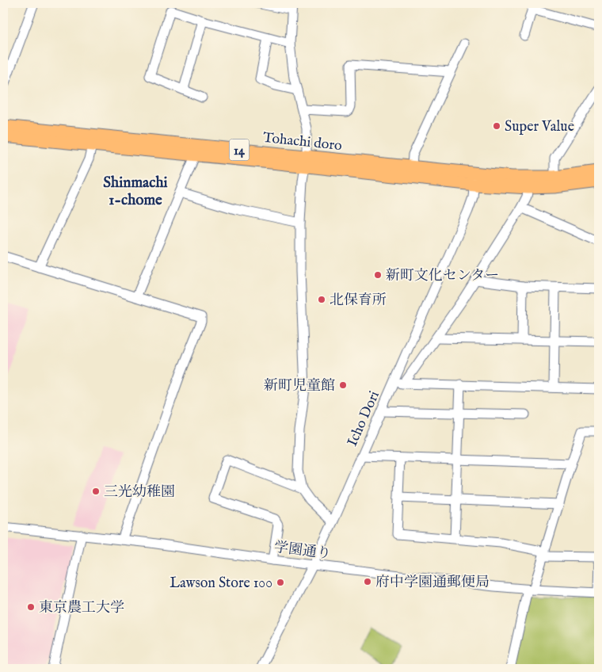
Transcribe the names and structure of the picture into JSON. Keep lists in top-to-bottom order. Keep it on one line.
{"streets":{"main road":["Tohachi doro","14"],"street":["Icho Dori","学園通り"]},"crossings":[["Tohachi doro","Icho Dori"],["Icho Dori","学園通り"]],"districts":["Shinmachi 1-chome"],"places":["Super Value","新町文化センター","北保育所","新町児童館","三光幼稚園","府中学園通郵便局","Lawson Store 100","東京農工大学"]}
